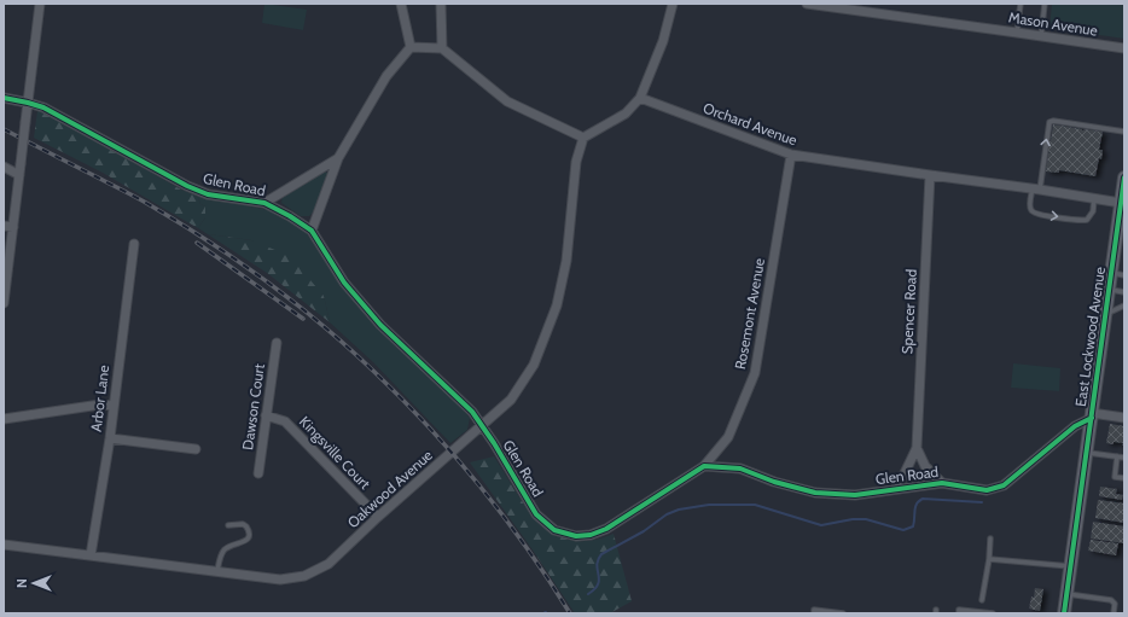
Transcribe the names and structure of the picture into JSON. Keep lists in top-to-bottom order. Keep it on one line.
{"streets":{"main road":["East Lockwood Avenue"],"street":["Mason Avenue","Orchard Avenue","Glen Road","Spencer Road","Rosemont Avenue","Arbor Lane","Dawson Court","Kingsville Court","Oakwood Avenue"]},"crossings":[["Orchard Avenue","Spencer Road"],["Orchard Avenue","Rosemont Avenue"],["Orchard Avenue","East Lockwood Avenue"],["Glen Road","Spencer Road"],["Glen Road","Rosemont Avenue"],["Glen Road","East Lockwood Avenue"],["Glen Road","Oakwood Avenue"],["Arbor Lane","Oakwood Avenue"],["Dawson Court","Kingsville Court"],["Kingsville Court","Oakwood Avenue"]],"north":"left"}
